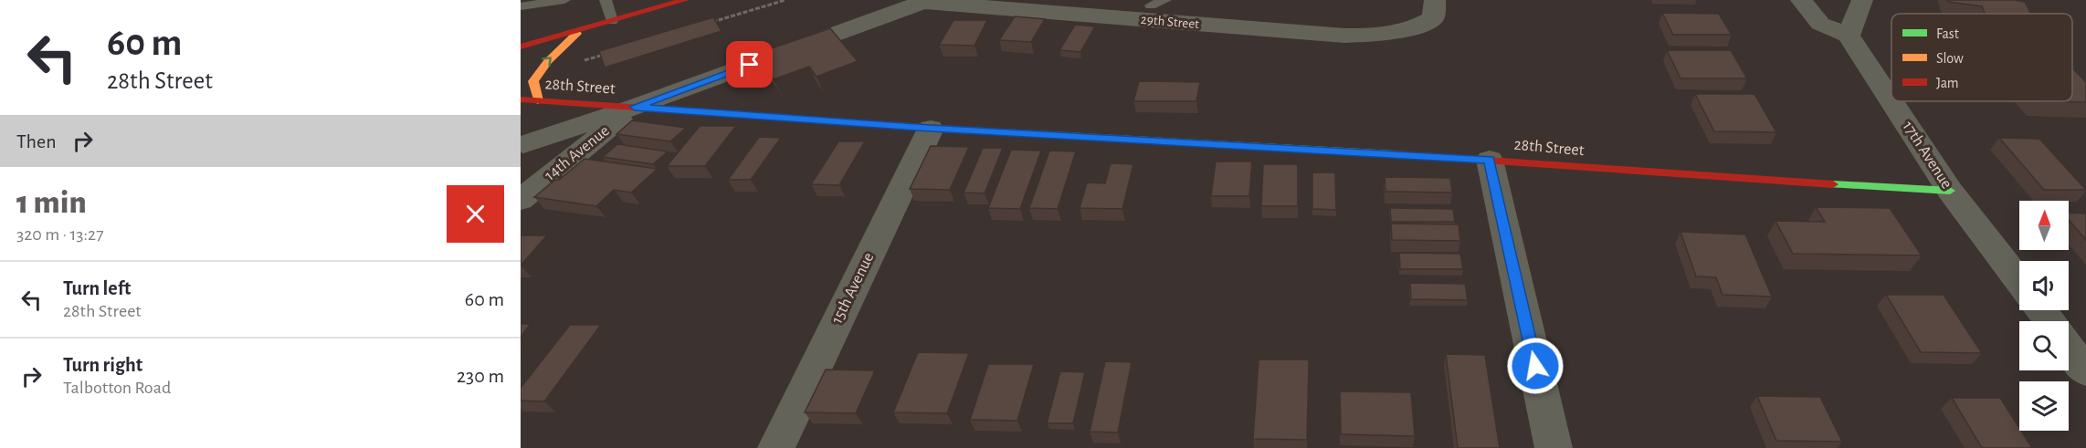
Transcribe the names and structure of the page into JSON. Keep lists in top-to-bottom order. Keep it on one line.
{"streets":{"street":["29th Street","28th Street","14th Avenue","17th Avenue","15th Avenue"]},"crossings":[["28th Street","14th Avenue"],["28th Street","17th Avenue"],["28th Street","15th Avenue"]],"legend":["Fast","Slow","Jam"],"north":"top","page":{"turn":["60 m","28th Street"],"then":"Then","heading":["1 min","320 m · 13:27"],"list":[{"name":"Turn left","note":"28th Street","value":"60 m"},{"name":"Turn right","note":"Talbotton Road","value":"230 m"}]}}
